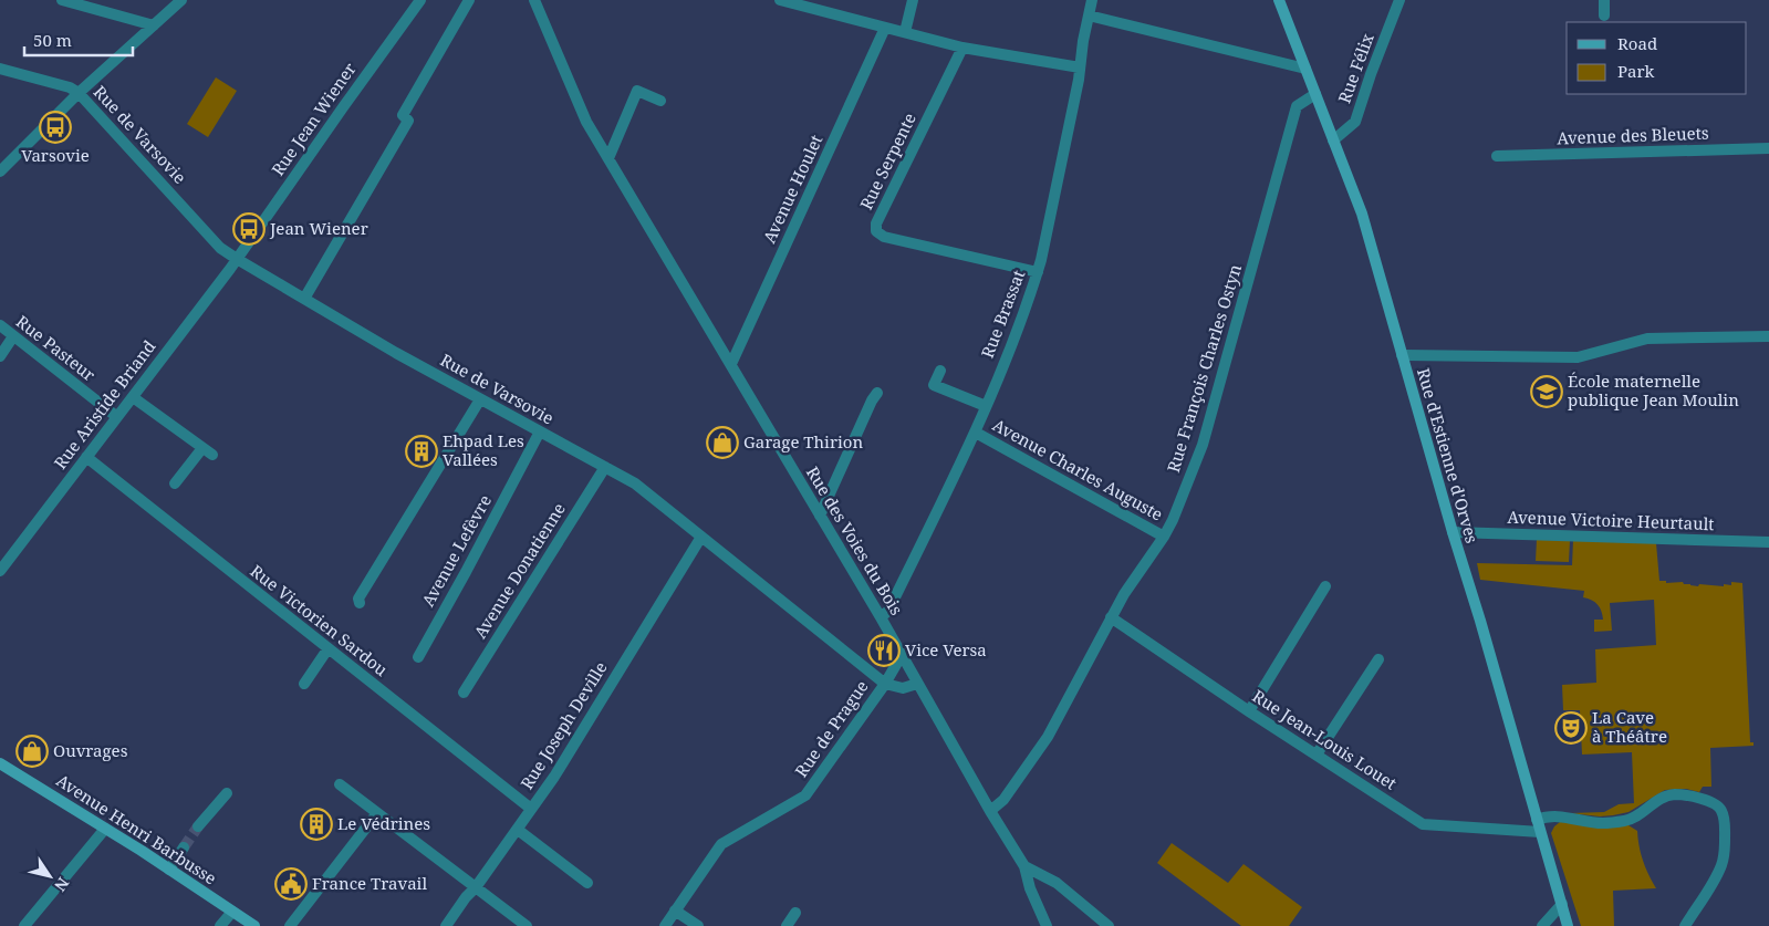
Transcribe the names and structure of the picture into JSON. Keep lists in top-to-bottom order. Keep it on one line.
{"streets":{"street":["Rue Félix","Rue Jean Wiener","Rue de Varsovie","Avenue des Bleuets","Rue Serpente","Avenue Houlet","Rue Brassat","Rue Pasteur","Rue François Charles Ostyn","Rue Aristide Briand","Rue d'Estienne d'Orves","Avenue Charles Auguste","Avenue Victoire Heurtault","Rue des Voies du Bois","Avenue Lefèvre","Avenue Donatienne","Rue Victorien Sardou","Rue Joseph Deville","Rue de Prague","Rue Jean-Louis Louet","Avenue Henri Barbusse"]},"crossings":[["Rue Félix","Rue d'Estienne d'Orves"],["Rue Jean Wiener","Rue de Varsovie"],["Rue Jean Wiener","Rue Aristide Briand"],["Rue de Varsovie","Rue Aristide Briand"],["Rue de Varsovie","Avenue Lefèvre"],["Rue de Varsovie","Avenue Donatienne"],["Rue de Varsovie","Rue Joseph Deville"],["Rue de Varsovie","Rue de Prague"],["Rue Serpente","Rue Brassat"],["Avenue Houlet","Rue des Voies du Bois"],["Rue Brassat","Avenue Charles Auguste"],["Rue Brassat","Rue des Voies du Bois"],["Rue Pasteur","Rue Aristide Briand"],["Rue François Charles Ostyn","Rue d'Estienne d'Orves"],["Rue François Charles Ostyn","Avenue Charles Auguste"],["Rue François Charles Ostyn","Rue des Voies du Bois"],["Rue François Charles Ostyn","Rue Jean-Louis Louet"],["Rue Aristide Briand","Rue Victorien Sardou"],["Rue d'Estienne d'Orves","Avenue Victoire Heurtault"],["Rue d'Estienne d'Orves","Rue Jean-Louis Louet"],["Rue des Voies du Bois","Rue de Prague"],["Rue Victorien Sardou","Rue Joseph Deville"]],"places":{"bus stop":["Varsovie","Jean Wiener"],"school or university":["École maternelle publique Jean Moulin"],"shop":["Garage Thirion","Ouvrages"],"building":["Ehpad Les Vallées","Le Védrines"],"restaurant":["Vice Versa"],"theatre":["La Cave à Théâtre"],"public building":["France Travail"]},"legend":["Road","Park"],"scale_bar":"50 m","north":"bottom right"}
